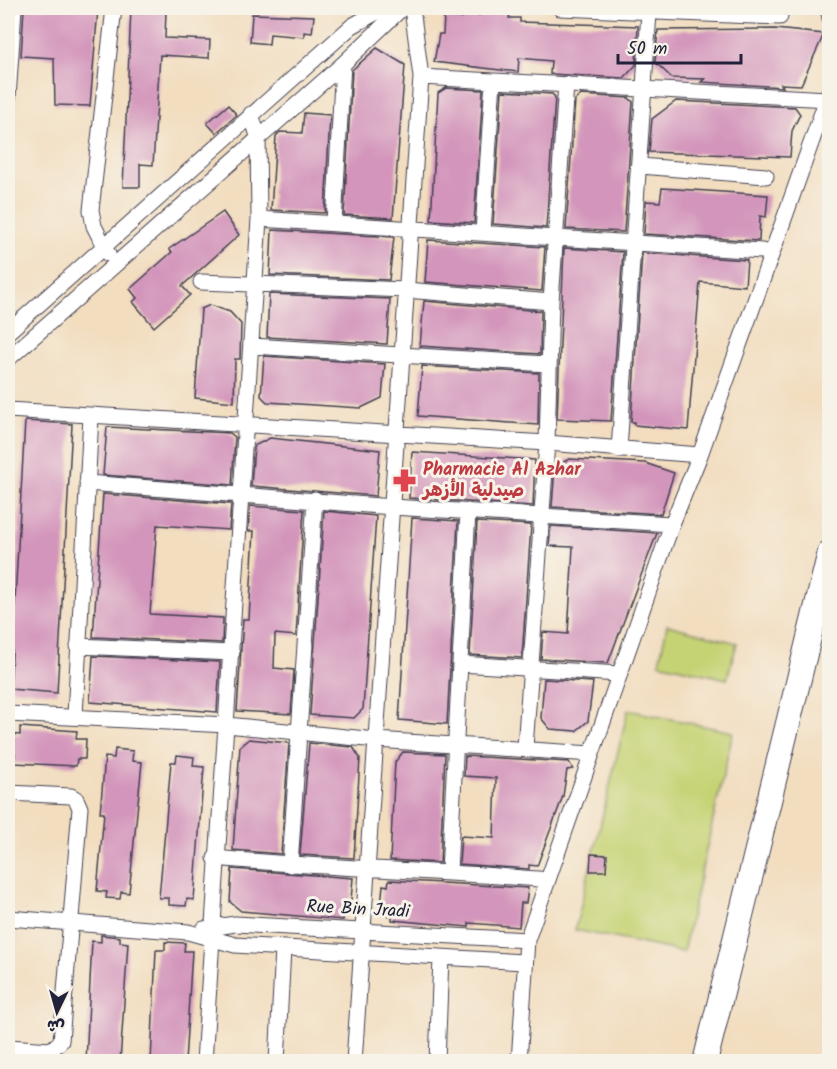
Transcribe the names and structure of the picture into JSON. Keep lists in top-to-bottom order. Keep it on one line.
{"streets":{"street":["Rue Bin Jradi"]},"places":{"pharmacy":["Pharmacie Al Azhar صيدلية الأزهر"]},"scale_bar":"50 m","north":"bottom"}
